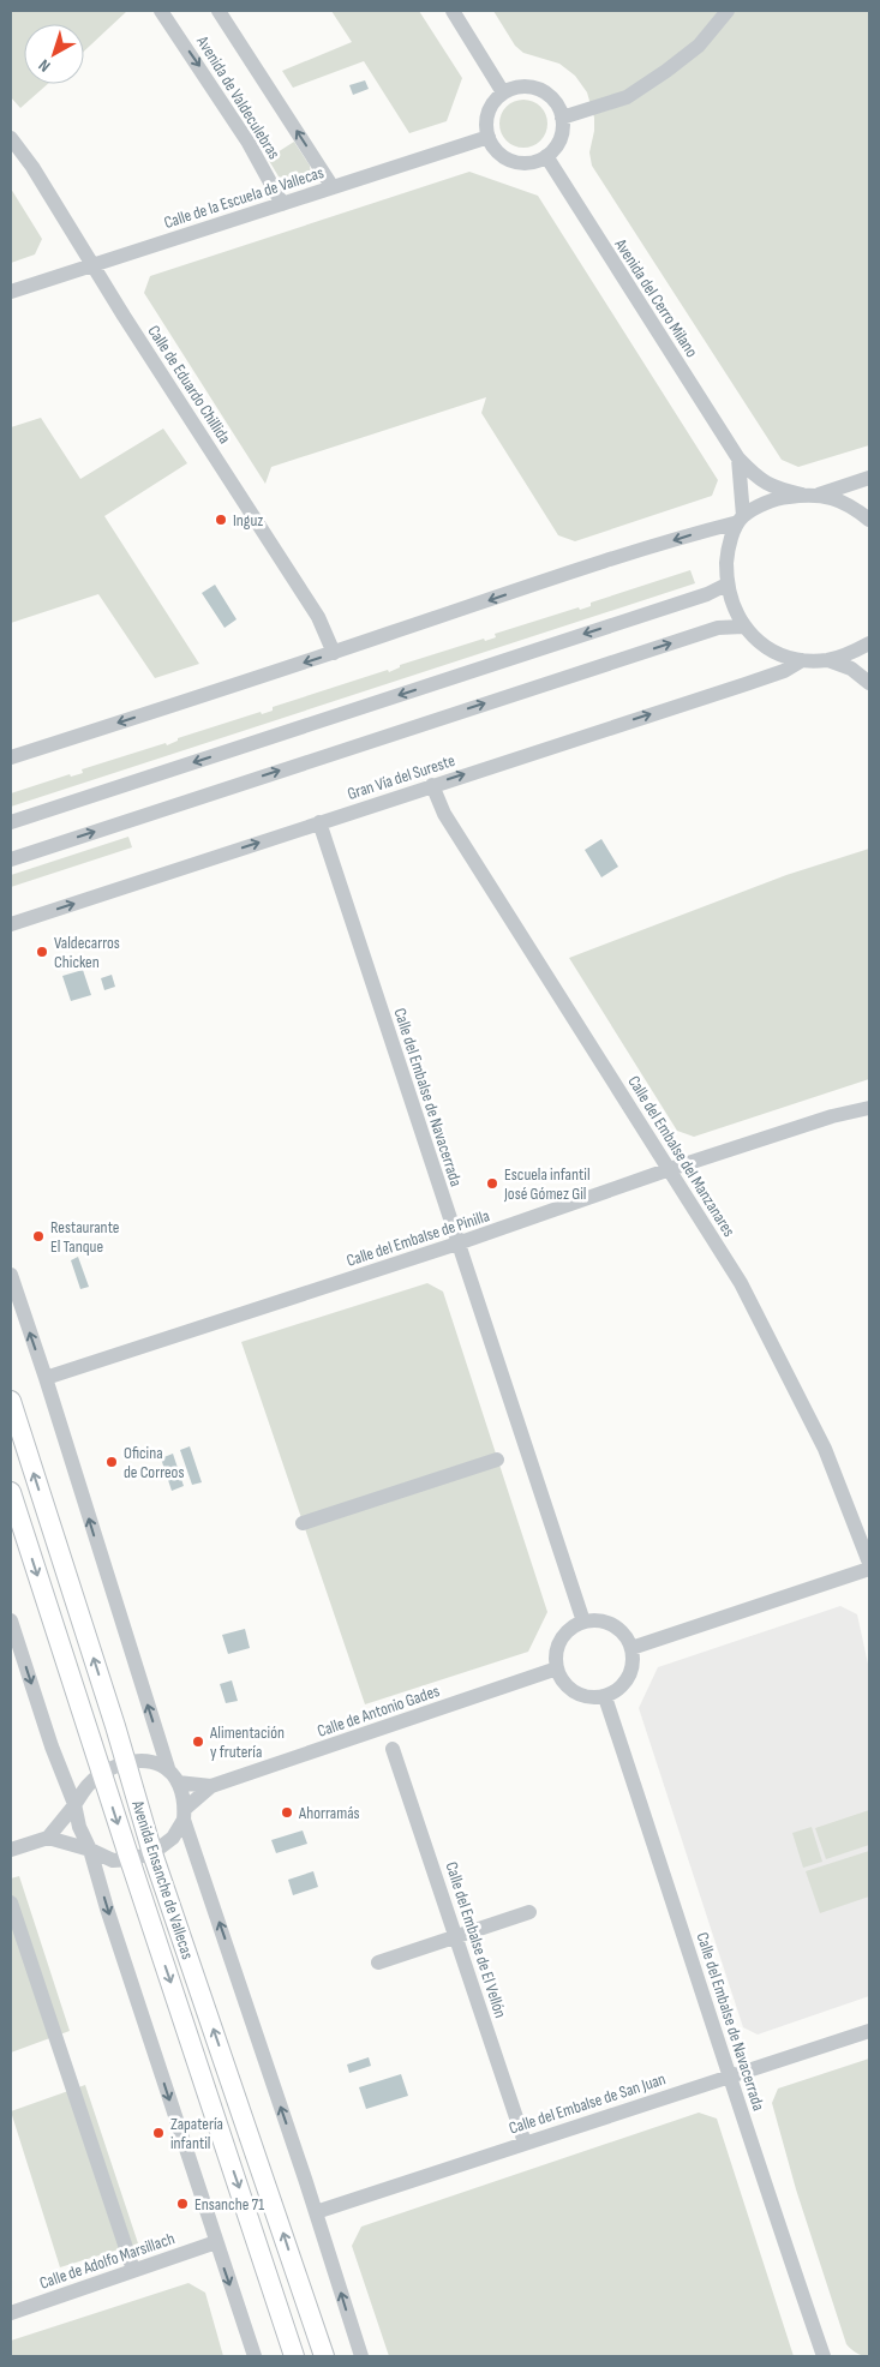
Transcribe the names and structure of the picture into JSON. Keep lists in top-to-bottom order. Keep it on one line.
{"streets":{"main road":["Avenida Ensanche de Vallecas"],"street":["Avenida de Valdeculebras","Calle de la Escuela de Vallecas","Avenida del Cerro Milano","Calle de Eduardo Chillida","Gran Vía del Sureste","Calle del Embalse de Navacerrada","Calle del Embalse del Manzanares","Calle del Embalse de Pinilla","Calle de Antonio Gades","Calle del Embalse de El Vellón","Calle del Embalse de San Juan","Calle de Adolfo Marsillach"]},"crossings":[["Avenida de Valdeculebras","Calle de la Escuela de Vallecas"],["Calle de la Escuela de Vallecas","Avenida del Cerro Milano"],["Calle de la Escuela de Vallecas","Calle de Eduardo Chillida"],["Gran Vía del Sureste","Calle del Embalse de Navacerrada"],["Gran Vía del Sureste","Calle del Embalse del Manzanares"],["Calle del Embalse de Navacerrada","Calle del Embalse de Pinilla"],["Calle del Embalse de Navacerrada","Calle de Antonio Gades"],["Calle del Embalse de Navacerrada","Calle del Embalse de San Juan"],["Calle del Embalse del Manzanares","Calle del Embalse de Pinilla"],["Calle de Antonio Gades","Avenida Ensanche de Vallecas"],["Calle del Embalse de El Vellón","Calle del Embalse de San Juan"]],"places":["Inguz","Valdecarros Chicken","Escuela infantil José Gómez Gil","Restaurante El Tanque","Oficina de Correos","Alimentación y frutería","Ahorramás","Zapatería infantil","Ensanche 71"],"north":"bottom left"}
